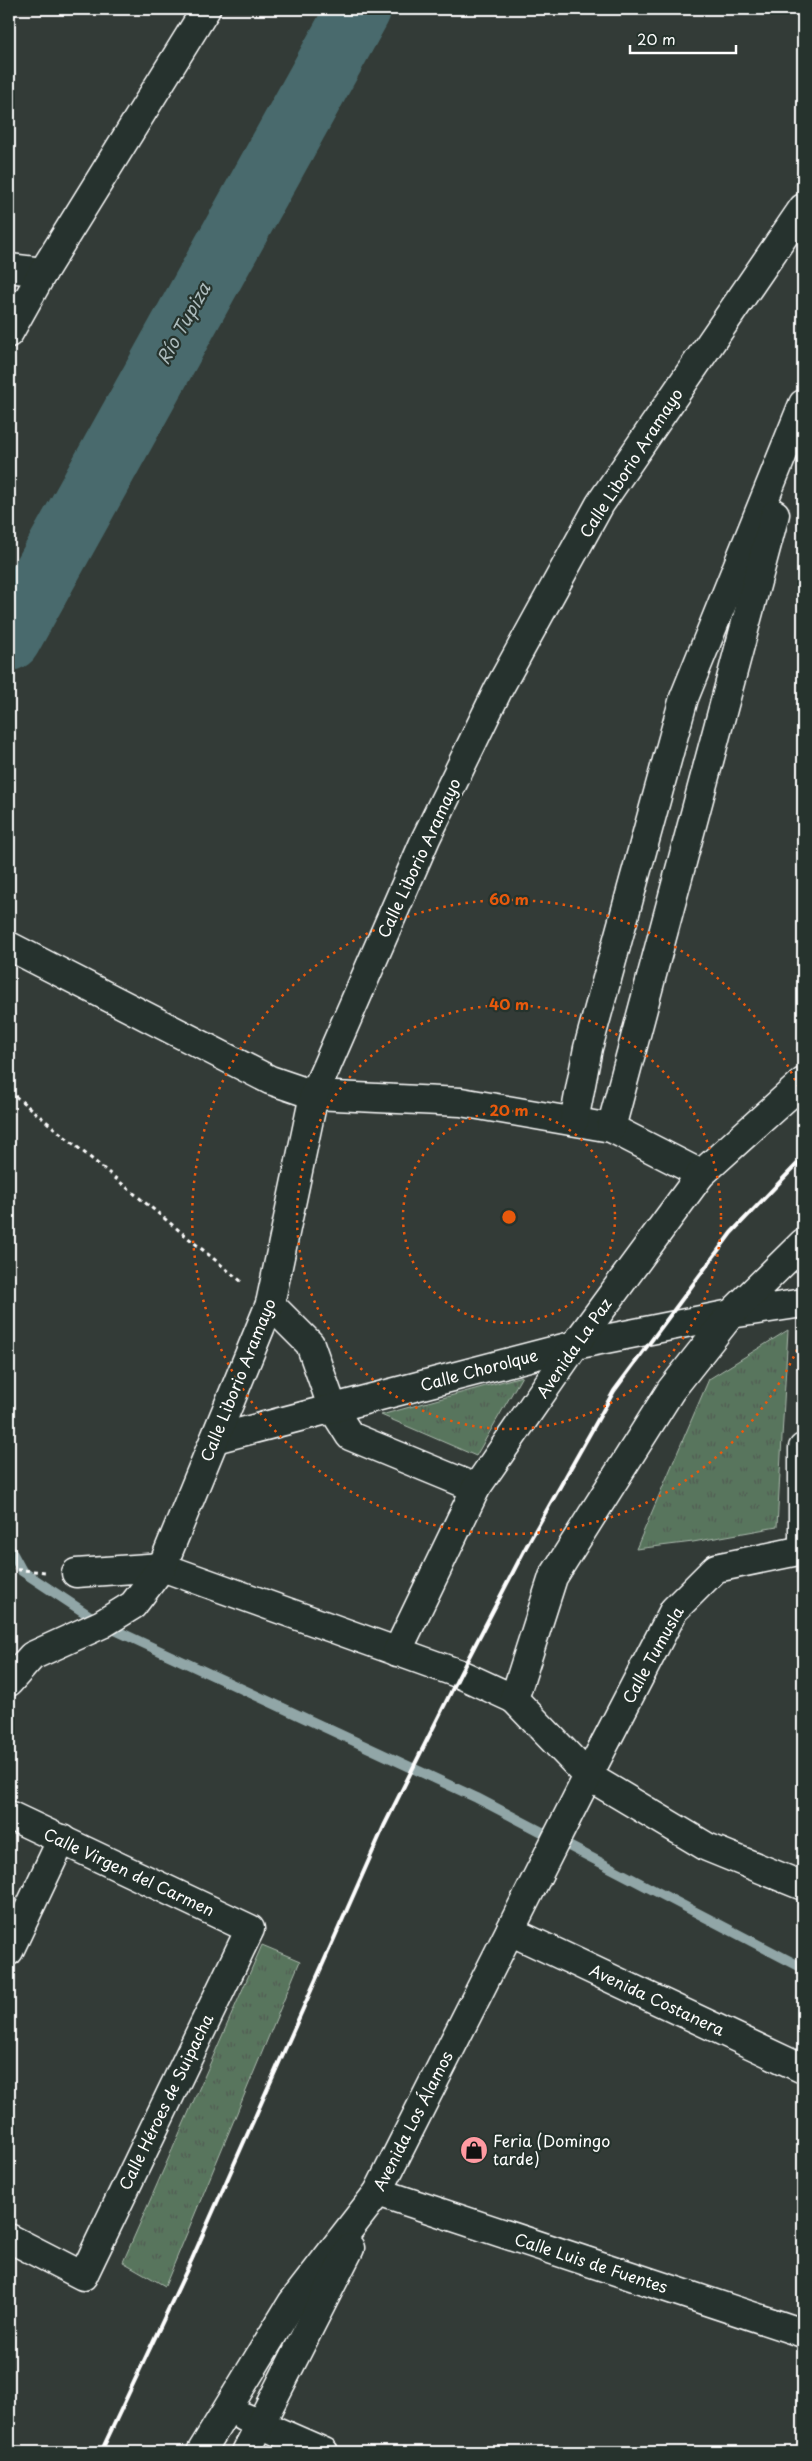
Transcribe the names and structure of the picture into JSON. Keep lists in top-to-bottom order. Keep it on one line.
{"streets":{"street":["Calle Liborio Aramayo","Avenida La Paz","Calle Chorolque","Calle Tumusla","Calle Virgen del Carmen","Avenida Costanera","Calle Héroes de Suipacha","Avenida Los Álamos","Calle Luis de Fuentes"]},"crossings":[["Calle Liborio Aramayo","Calle Chorolque"],["Avenida La Paz","Calle Chorolque"],["Calle Tumusla","Avenida Los Álamos"],["Calle Virgen del Carmen","Calle Héroes de Suipacha"],["Avenida Costanera","Avenida Los Álamos"],["Avenida Los Álamos","Calle Luis de Fuentes"]],"water":["Río Tupiza"],"places":{"shop":["Feria (Domingo tarde)"]},"scale_bar":"20 m","rings":["60 m","40 m","20 m"]}
